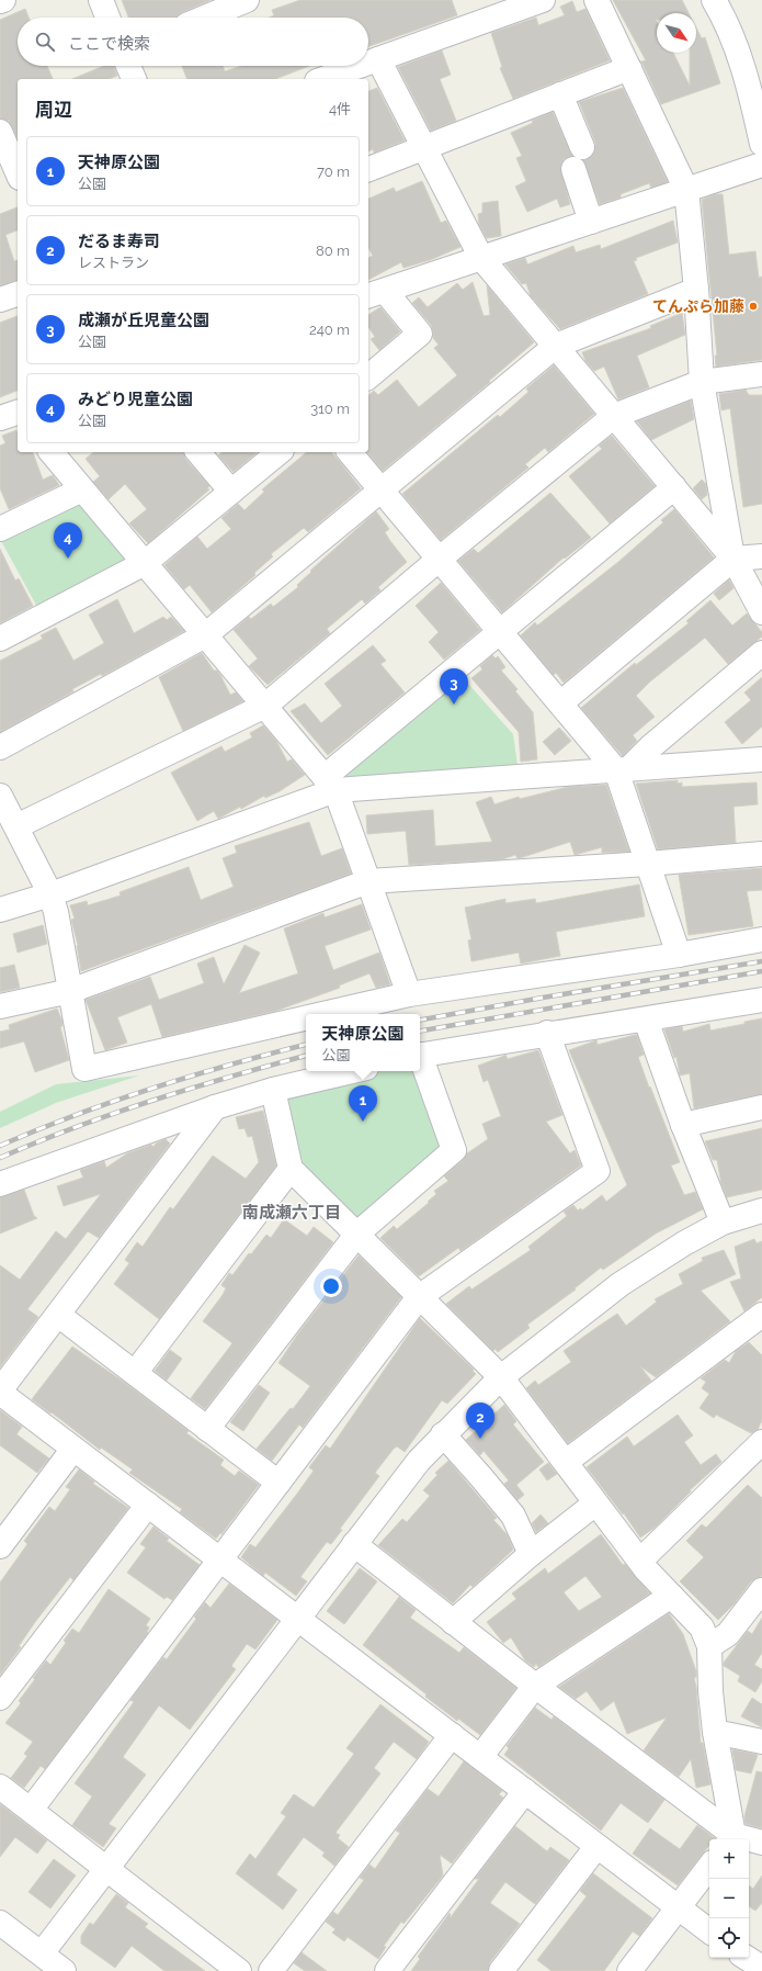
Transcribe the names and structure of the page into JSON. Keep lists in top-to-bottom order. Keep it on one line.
{"districts":["南成瀬六丁目"],"places":["てんぷら加藤"],"north":"bottom right","page":{"search":"ここで検索","heading":["周辺","4件"],"list":[{"mark":"1","name":"天神原公園","note":"公園","value":"70 m"},{"mark":"2","name":"だるま寿司","note":"レストラン","value":"80 m"},{"mark":"3","name":"成瀬が丘児童公園","note":"公園","value":"240 m"},{"mark":"4","name":"みどり児童公園","note":"公園","value":"310 m"}],"pins":["4","3","1","2"],"popup":["天神原公園","公園"],"map_buttons":["+","−"]}}
